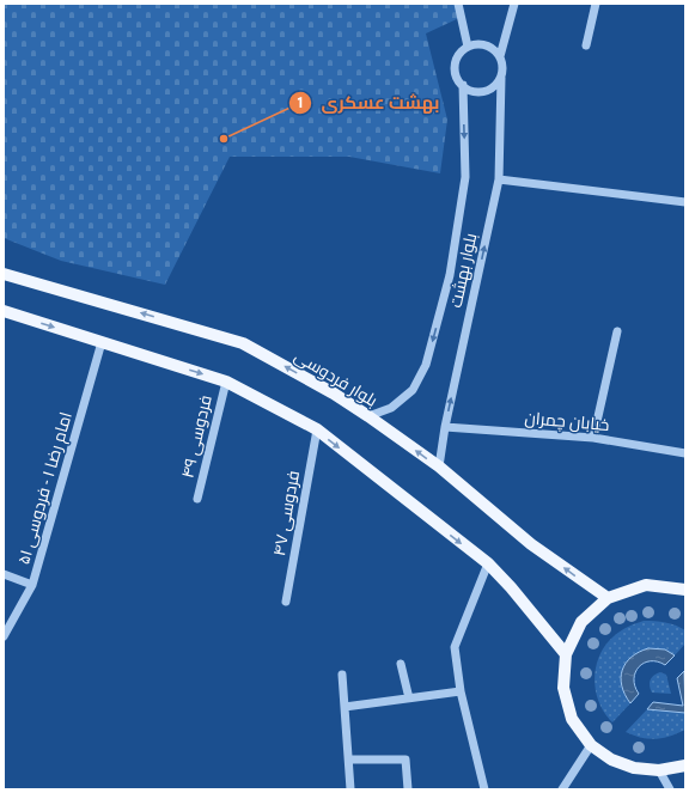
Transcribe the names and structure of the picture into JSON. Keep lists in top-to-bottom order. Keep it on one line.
{"streets":{"main road":["بلوار فردوسی"],"street":["بلوار بهشت","خیابان چمران","فردوسی ۴۹","امام رضا ۱ - فردوسی ۵۱","فردوسی ۴۷"]},"crossings":[["بلوار بهشت","بلوار فردوسی"],["بلوار بهشت","خیابان چمران"]],"places":["بهشت عسکری"]}
